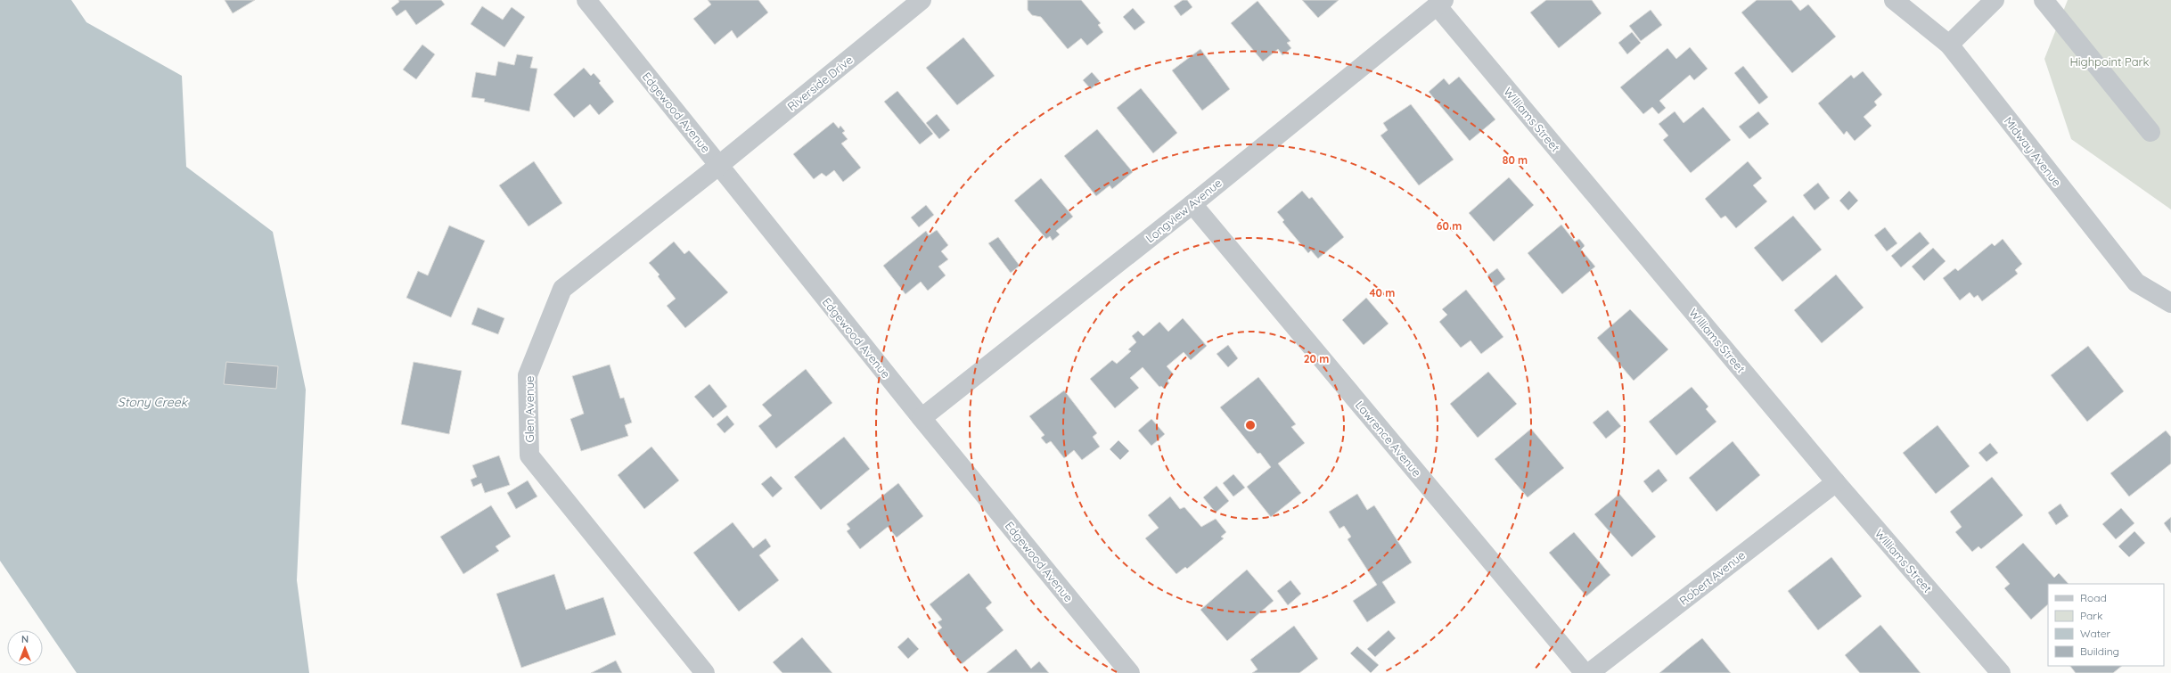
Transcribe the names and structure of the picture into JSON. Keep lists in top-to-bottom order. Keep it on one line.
{"streets":{"street":["Riverside Drive","Edgewood Avenue","Williams Street","Midway Avenue","Longview Avenue","Glen Avenue","Lawrence Avenue","Robert Avenue"]},"crossings":[["Riverside Drive","Edgewood Avenue"],["Riverside Drive","Glen Avenue"],["Edgewood Avenue","Longview Avenue"],["Edgewood Avenue","Glen Avenue"],["Williams Street","Longview Avenue"],["Williams Street","Robert Avenue"],["Longview Avenue","Lawrence Avenue"]],"water":["Stony Creek"],"parks":["Highpoint Park"],"legend":["Road","Park","Water","Building"],"north":"top","rings":["80 m","60 m","40 m","20 m"]}
